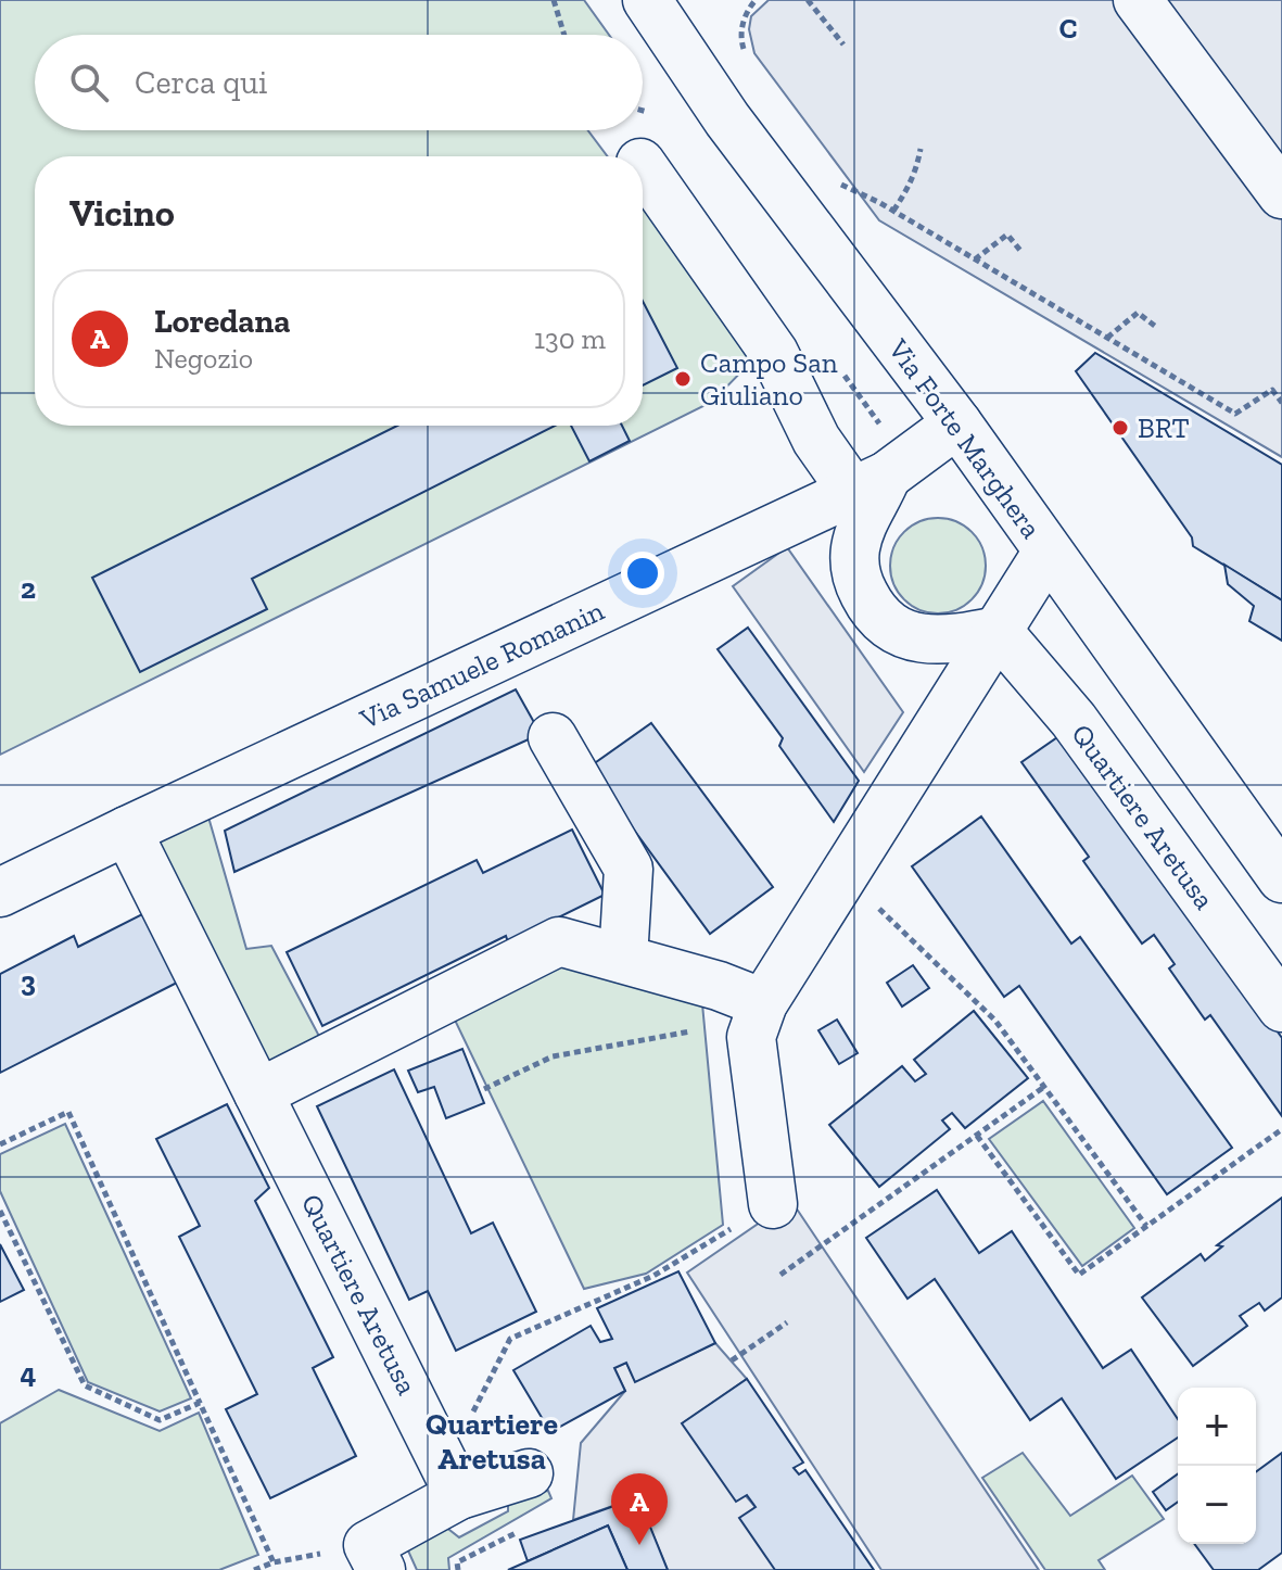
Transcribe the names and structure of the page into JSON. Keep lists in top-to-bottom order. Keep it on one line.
{"streets":{"street":["Via Forte Marghera","Via Samuele Romanin","Quartiere Aretusa"]},"crossings":[["Via Forte Marghera","Via Samuele Romanin"],["Via Forte Marghera","Quartiere Aretusa"],["Via Samuele Romanin","Quartiere Aretusa"]],"districts":["Quartiere Aretusa"],"places":["Campo San Giuliano","BRT"],"page":{"search":"Cerca qui","heading":"Vicino","list":[{"mark":"A","name":"Loredana","note":"Negozio","value":"130 m"}],"map_buttons":["+","−"],"pins":"A"},"grid":{"columns":["C"],"rows":["2","3","4"]}}
